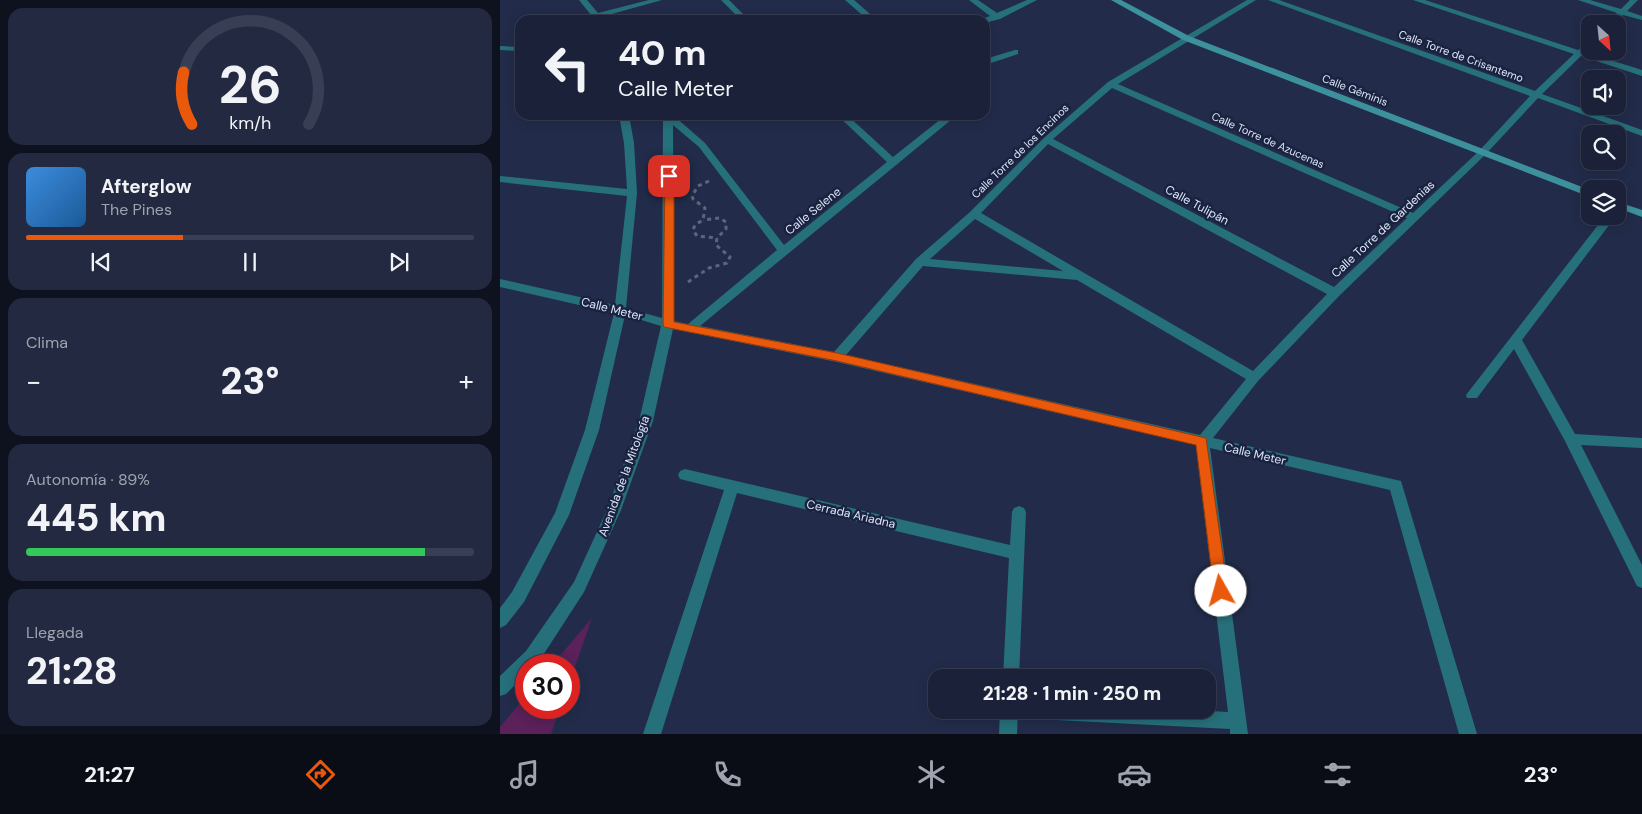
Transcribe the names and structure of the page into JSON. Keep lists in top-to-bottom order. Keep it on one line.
{"streets":{"street":["Calle Torre de Crisantemo","Calle Géminis","Calle Torre de Azucenas","Calle Torre de los Encinos","Calle Tulipán","Calle Selene","Calle Torre de Gardenias","Calle Meter","Avenida de la Mitología","Cerrada Ariadna"]},"crossings":[["Calle Torre de Crisantemo","Calle Torre de Gardenias"],["Calle Géminis","Calle Torre de los Encinos"],["Calle Géminis","Calle Torre de Gardenias"],["Calle Torre de Azucenas","Calle Torre de los Encinos"],["Calle Torre de Azucenas","Calle Torre de Gardenias"],["Calle Torre de los Encinos","Calle Tulipán"],["Calle Torre de los Encinos","Calle Meter"],["Calle Tulipán","Calle Torre de Gardenias"],["Calle Selene","Calle Meter"],["Calle Torre de Gardenias","Calle Meter"],["Calle Meter","Avenida de la Mitología"]],"north":"bottom right","page":{"turn":["40 m","Calle Meter"],"song":["Afterglow","The Pines"],"tile":["Clima",["Autonomía · 89%","445 km"],["Llegada","21:28"]],"heat":["−","23°","+"],"limit":"30","trip":"21:28 · 1 min · 250 m","tabs":["21:27","23°"],"gauge":["26","km/h"]}}
